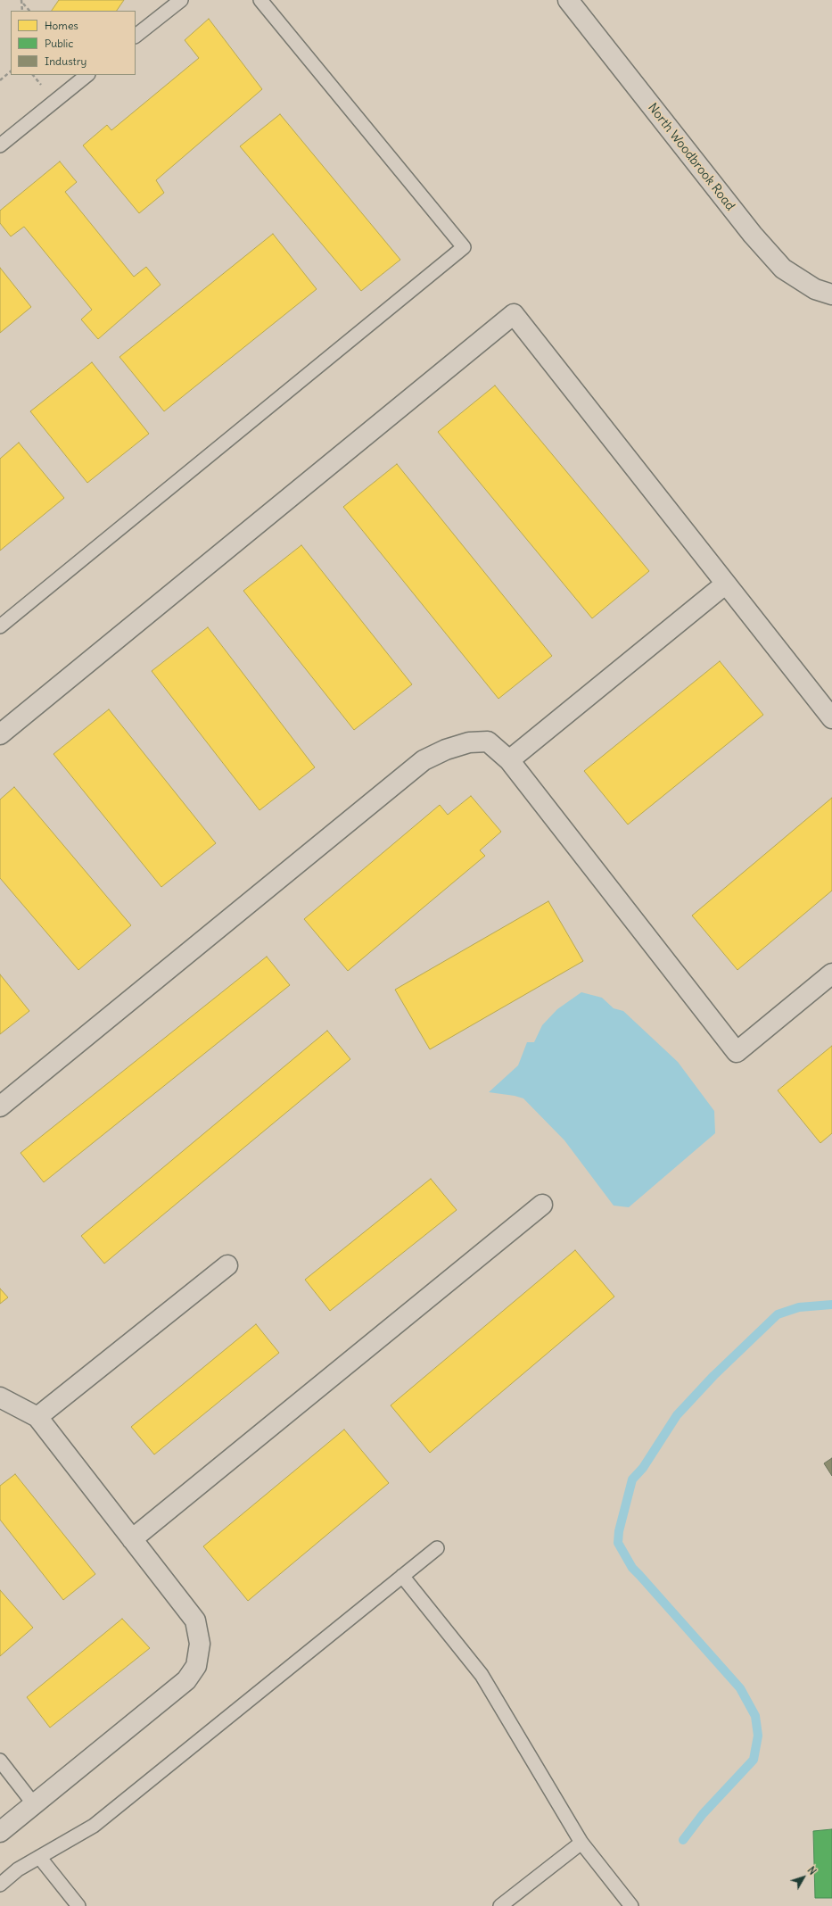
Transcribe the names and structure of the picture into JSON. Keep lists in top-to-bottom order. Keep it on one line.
{"streets":{"street":["North Woodbrook Road"]},"legend":["Homes","Public","Industry"],"north":"top right"}
